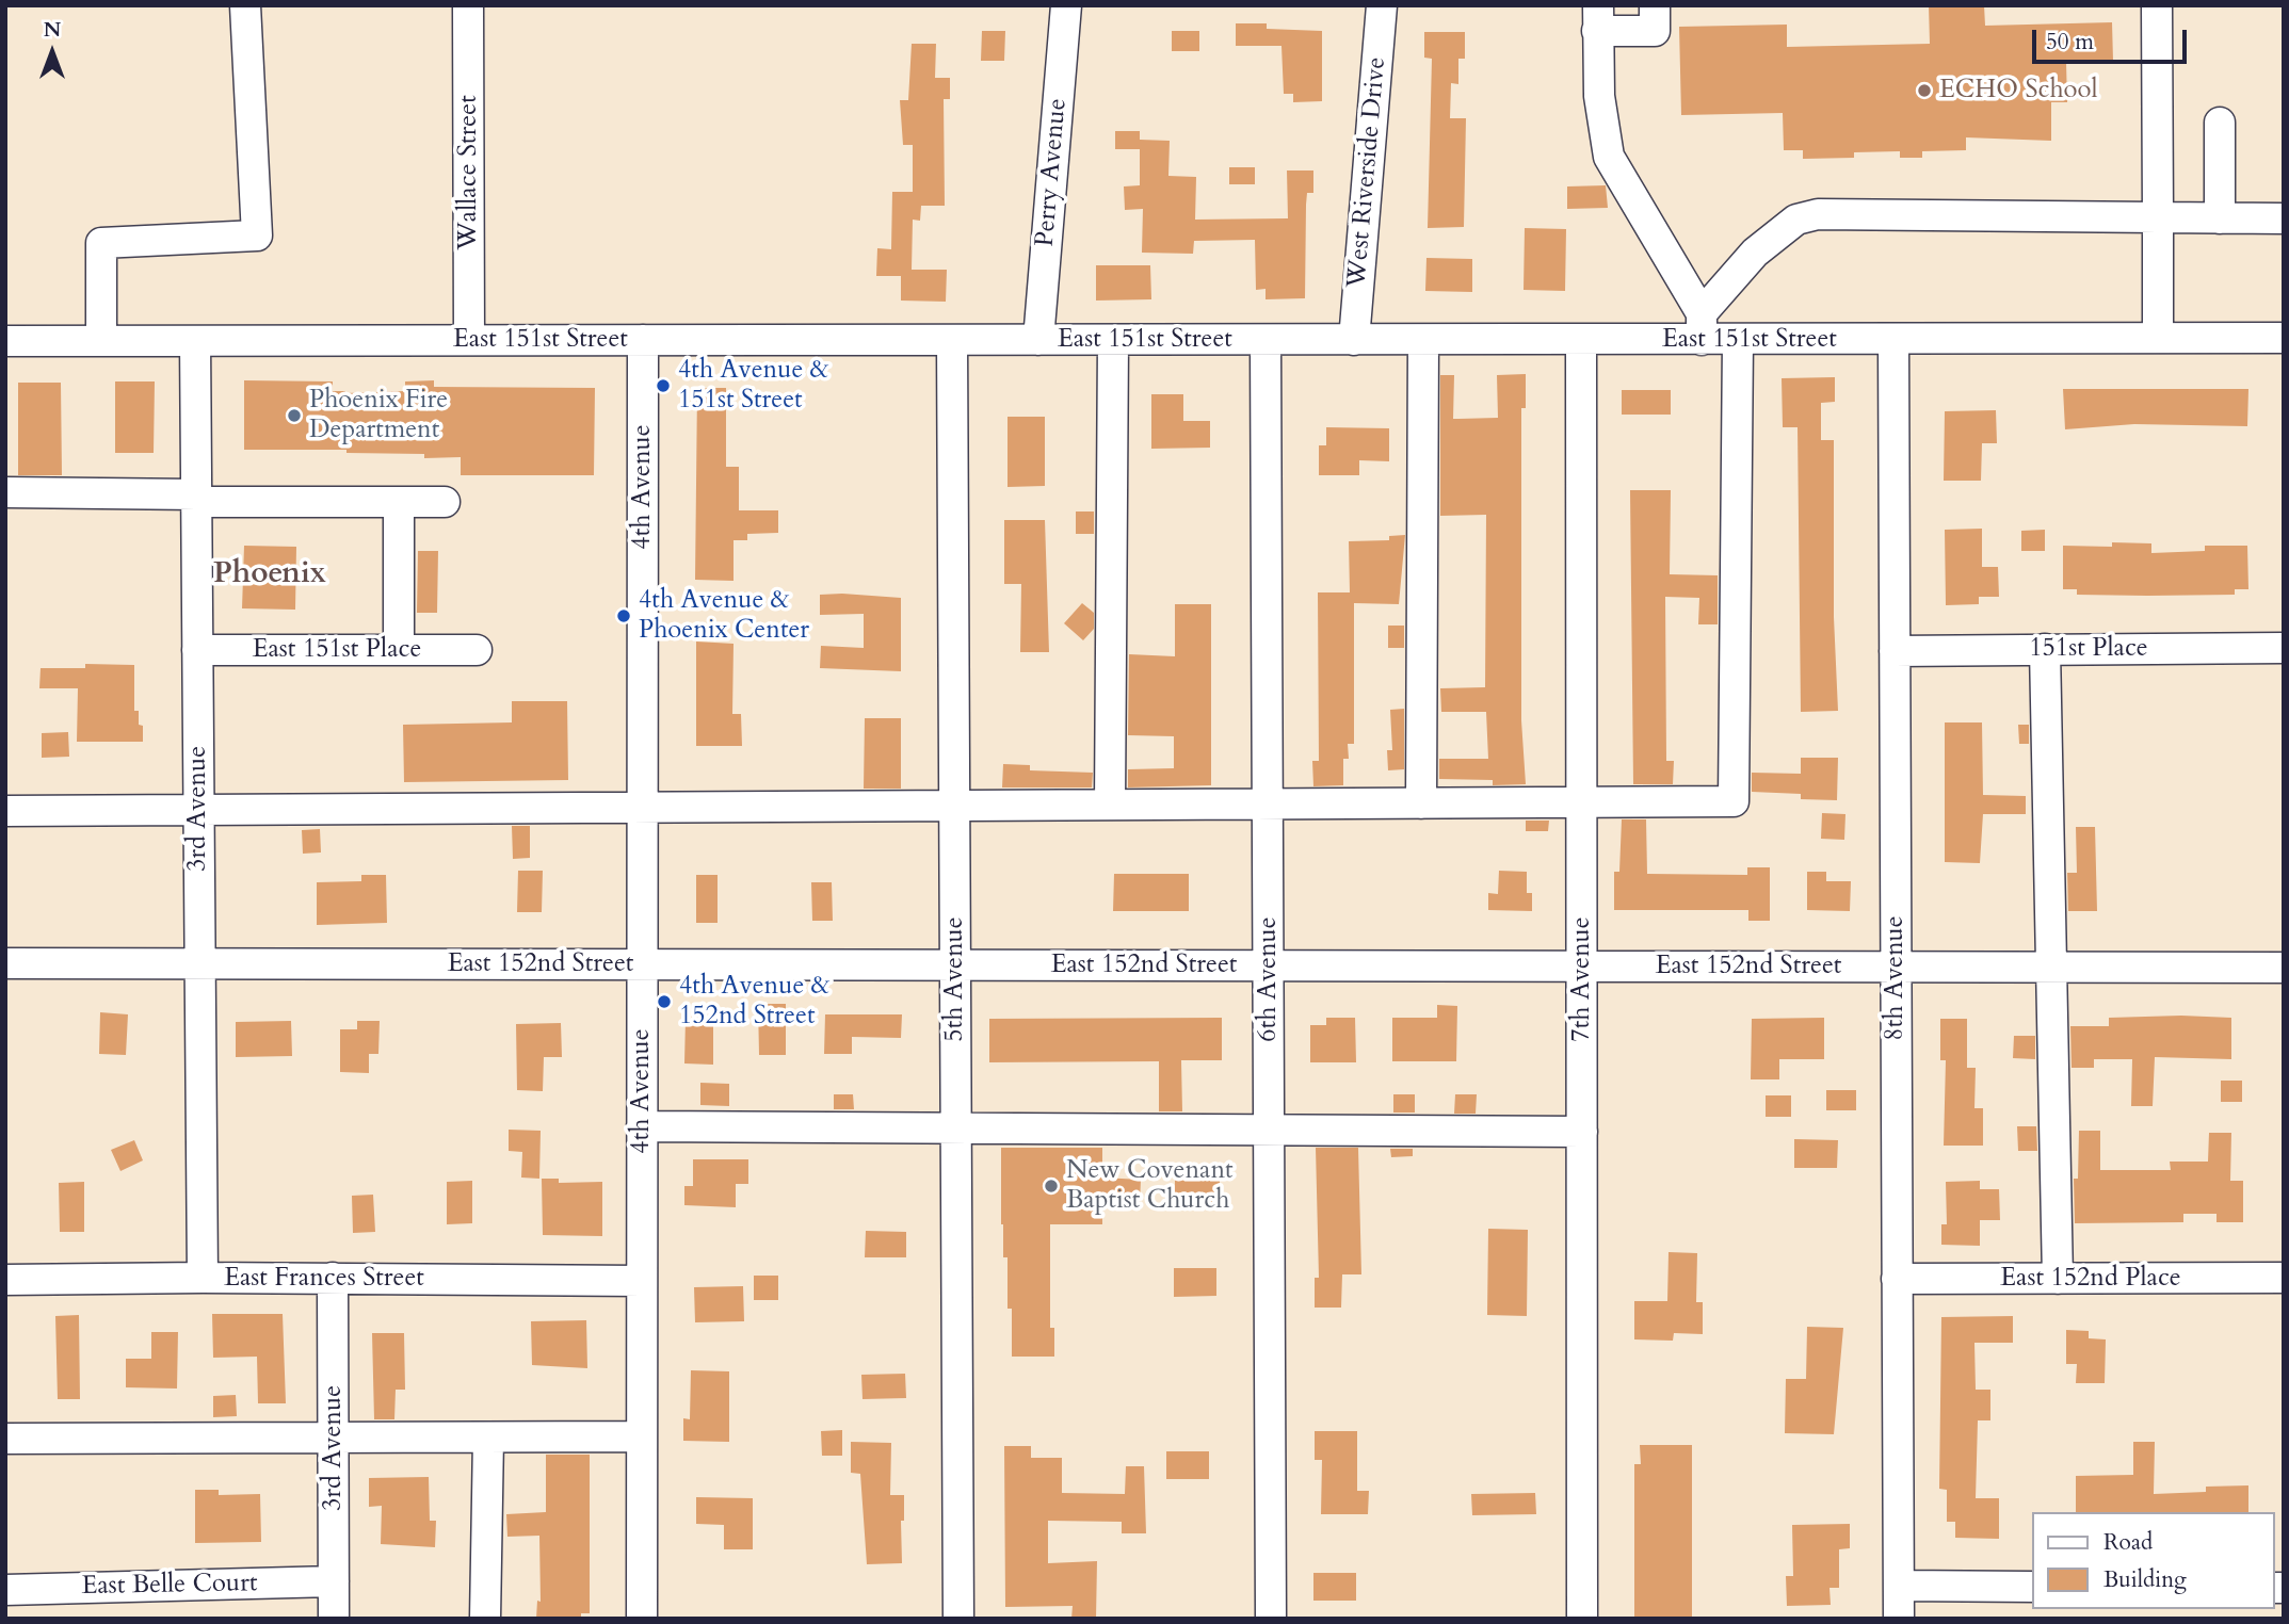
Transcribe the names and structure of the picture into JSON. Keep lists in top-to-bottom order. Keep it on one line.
{"streets":{"street":["Wallace Street","Perry Avenue","West Riverside Drive","East 151st Street","4th Avenue","151st Place","East 151st Place","3rd Avenue","East 152nd Street","8th Avenue","5th Avenue","6th Avenue","7th Avenue","East Frances Street","East 152nd Place","East Belle Court"]},"crossings":[["Wallace Street","East 151st Street"],["Perry Avenue","East 151st Street"],["West Riverside Drive","East 151st Street"],["East 151st Street","4th Avenue"],["East 151st Street","3rd Avenue"],["East 151st Street","8th Avenue"],["East 151st Street","5th Avenue"],["East 151st Street","6th Avenue"],["East 151st Street","7th Avenue"],["4th Avenue","East 152nd Street"],["4th Avenue","East Frances Street"],["151st Place","8th Avenue"],["East 151st Place","3rd Avenue"],["3rd Avenue","East 152nd Street"],["3rd Avenue","East Frances Street"],["3rd Avenue","East Belle Court"],["East 152nd Street","8th Avenue"],["East 152nd Street","5th Avenue"],["East 152nd Street","6th Avenue"],["East 152nd Street","7th Avenue"],["8th Avenue","East 152nd Place"]],"districts":["Phoenix"],"places":["ECHO School","4th Avenue & 151st Street","Phoenix Fire Department","4th Avenue & Phoenix Center","4th Avenue & 152nd Street","New Covenant Baptist Church"],"legend":["Road","Building"],"scale_bar":"50 m","north":"top"}
